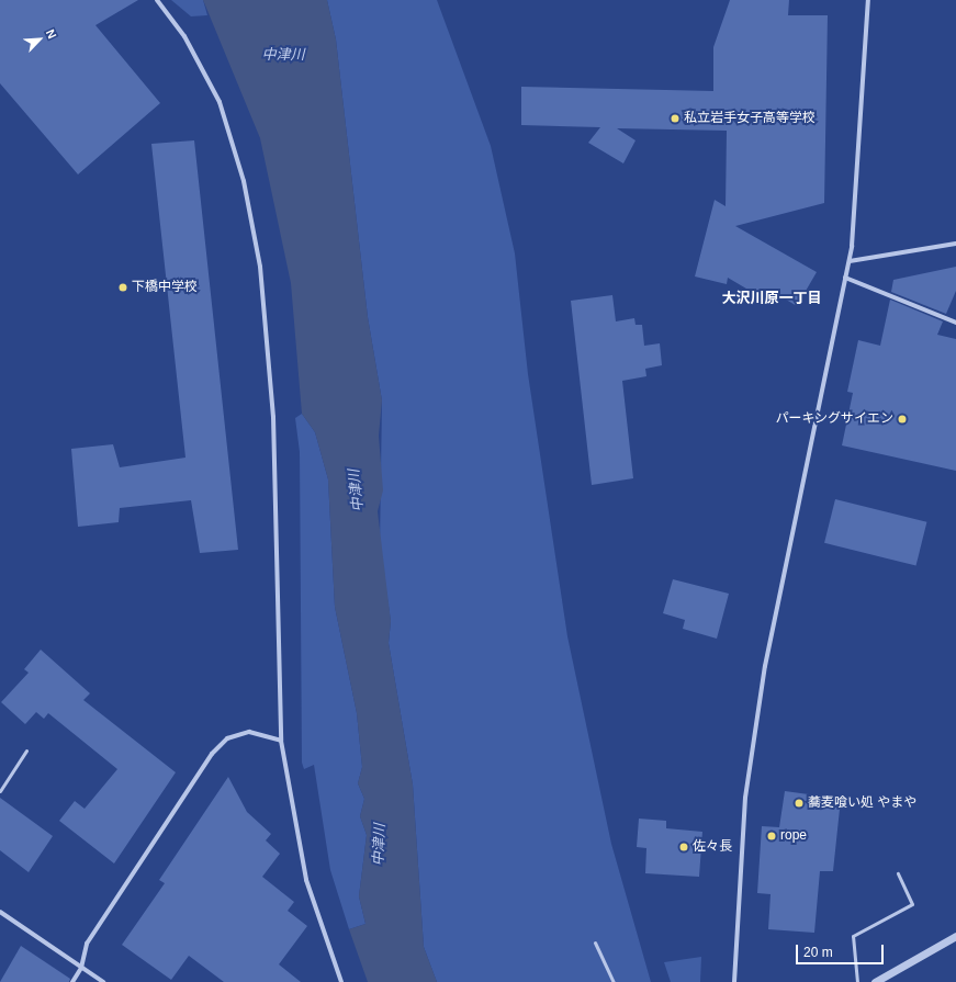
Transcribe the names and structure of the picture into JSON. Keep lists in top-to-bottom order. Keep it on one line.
{"districts":["大沢川原一丁目"],"water":["中津川"],"places":["私立岩手女子高等学校","下橋中学校","パーキングサイエン","蕎麦喰い処 やまや","rope","佐々長"],"scale_bar":"20 m","north":"top right"}
